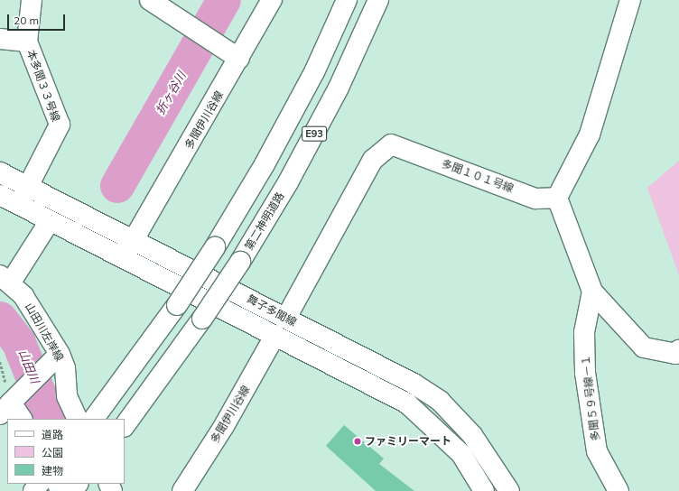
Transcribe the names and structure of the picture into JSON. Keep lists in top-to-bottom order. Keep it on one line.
{"streets":{"main road":["本多聞３３号線","多聞伊川谷線","E93","多聞１０１号線","第二神明道路","舞子多聞線","山田川左岸線","多聞５９号線－１"]},"crossings":[["本多聞３３号線","舞子多聞線"],["多聞伊川谷線","多聞１０１号線"],["多聞伊川谷線","舞子多聞線"],["多聞１０１号線","舞子多聞線"]],"water":["折ヶ谷川","山田川"],"places":["ファミリーマート"],"legend":["道路","公園","建物"],"scale_bar":"20 m"}
